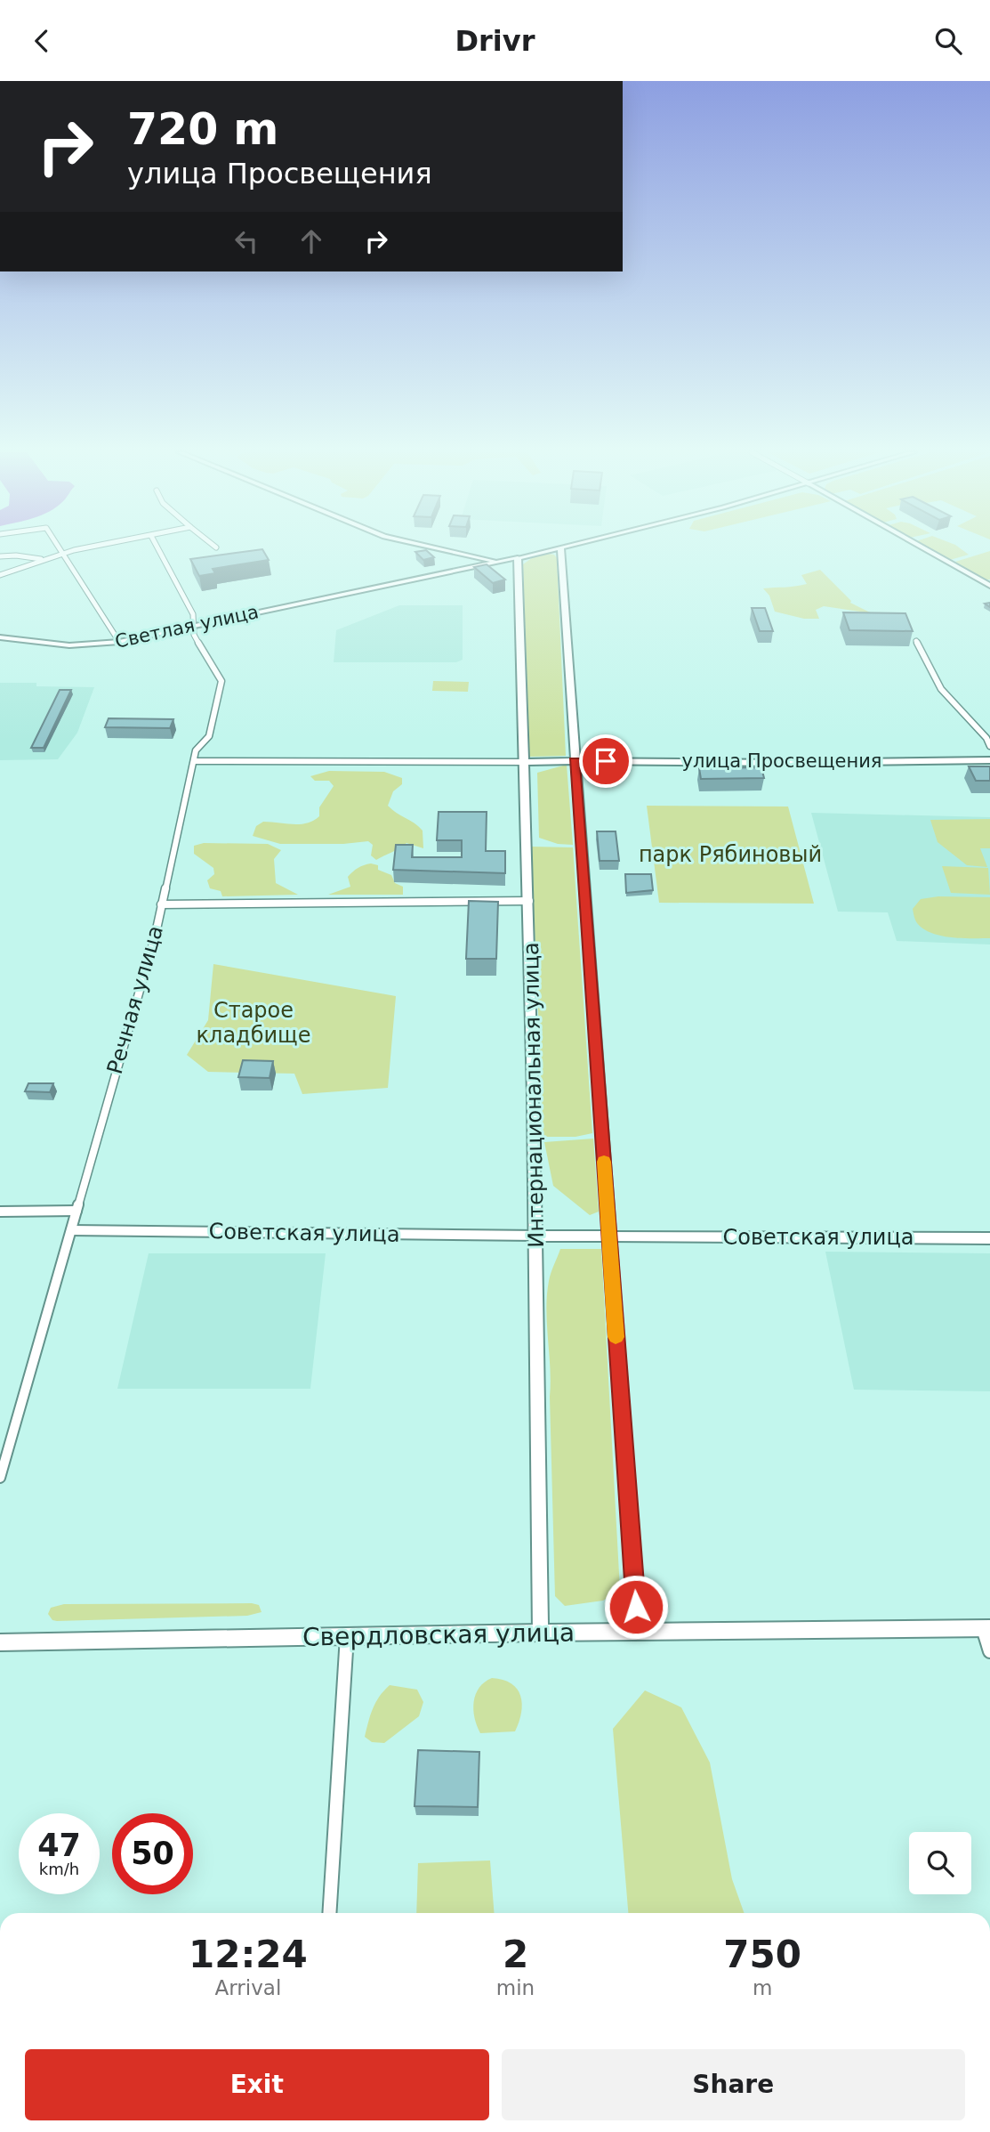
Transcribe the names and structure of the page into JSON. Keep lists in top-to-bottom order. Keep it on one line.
{"streets":{"main road":["Светлая улица","улица Просвещения","Интернациональная улица","Советская улица","Свердловская улица"],"street":["Речная улица"]},"crossings":[["Светлая улица","Речная улица"],["Светлая улица","Интернациональная улица"],["улица Просвещения","Интернациональная улица"],["Речная улица","Советская улица"],["Интернациональная улица","Советская улица"],["Интернациональная улица","Свердловская улица"]],"parks":["парк Рябиновый","Старое кладбище"],"page":{"header":"Drivr","turn":["720 m","улица Просвещения"],"speed":"47 km/h","limit":"50","eta":["12:24","Arrival","2","min","750","m"],"buttons":["Exit","Share"]}}
